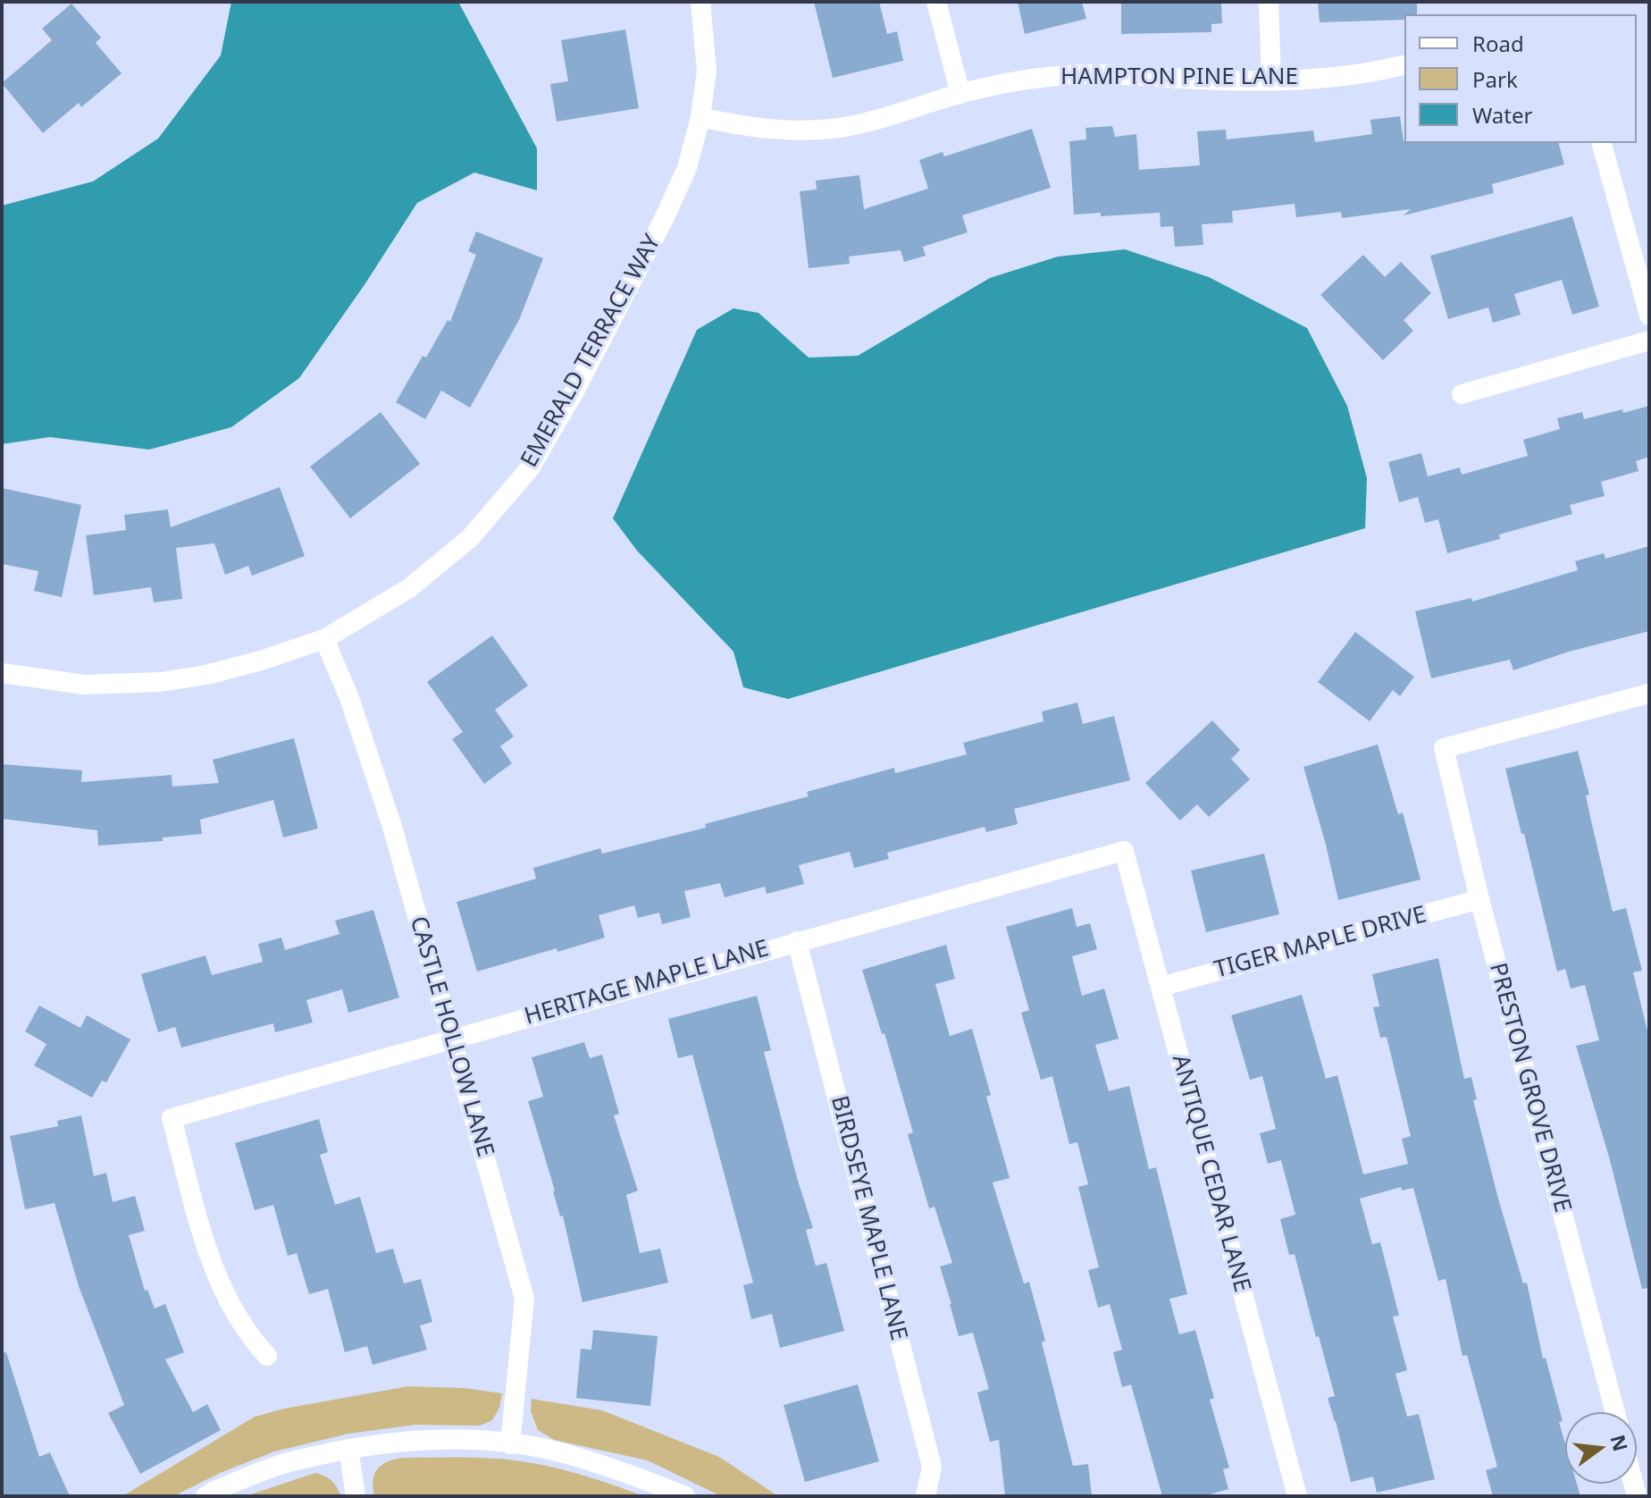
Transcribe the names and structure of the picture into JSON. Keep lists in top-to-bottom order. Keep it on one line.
{"streets":{"street":["HAMPTON PINE LANE","EMERALD TERRACE WAY","TIGER MAPLE DRIVE","HERITAGE MAPLE LANE","CASTLE HOLLOW LANE","PRESTON GROVE DRIVE","ANTIQUE CEDAR LANE","BIRDSEYE MAPLE LANE"]},"crossings":[["HAMPTON PINE LANE","EMERALD TERRACE WAY"],["EMERALD TERRACE WAY","CASTLE HOLLOW LANE"],["TIGER MAPLE DRIVE","PRESTON GROVE DRIVE"],["TIGER MAPLE DRIVE","ANTIQUE CEDAR LANE"],["HERITAGE MAPLE LANE","CASTLE HOLLOW LANE"],["HERITAGE MAPLE LANE","ANTIQUE CEDAR LANE"],["HERITAGE MAPLE LANE","BIRDSEYE MAPLE LANE"]],"legend":["Road","Park","Water"],"north":"right"}
